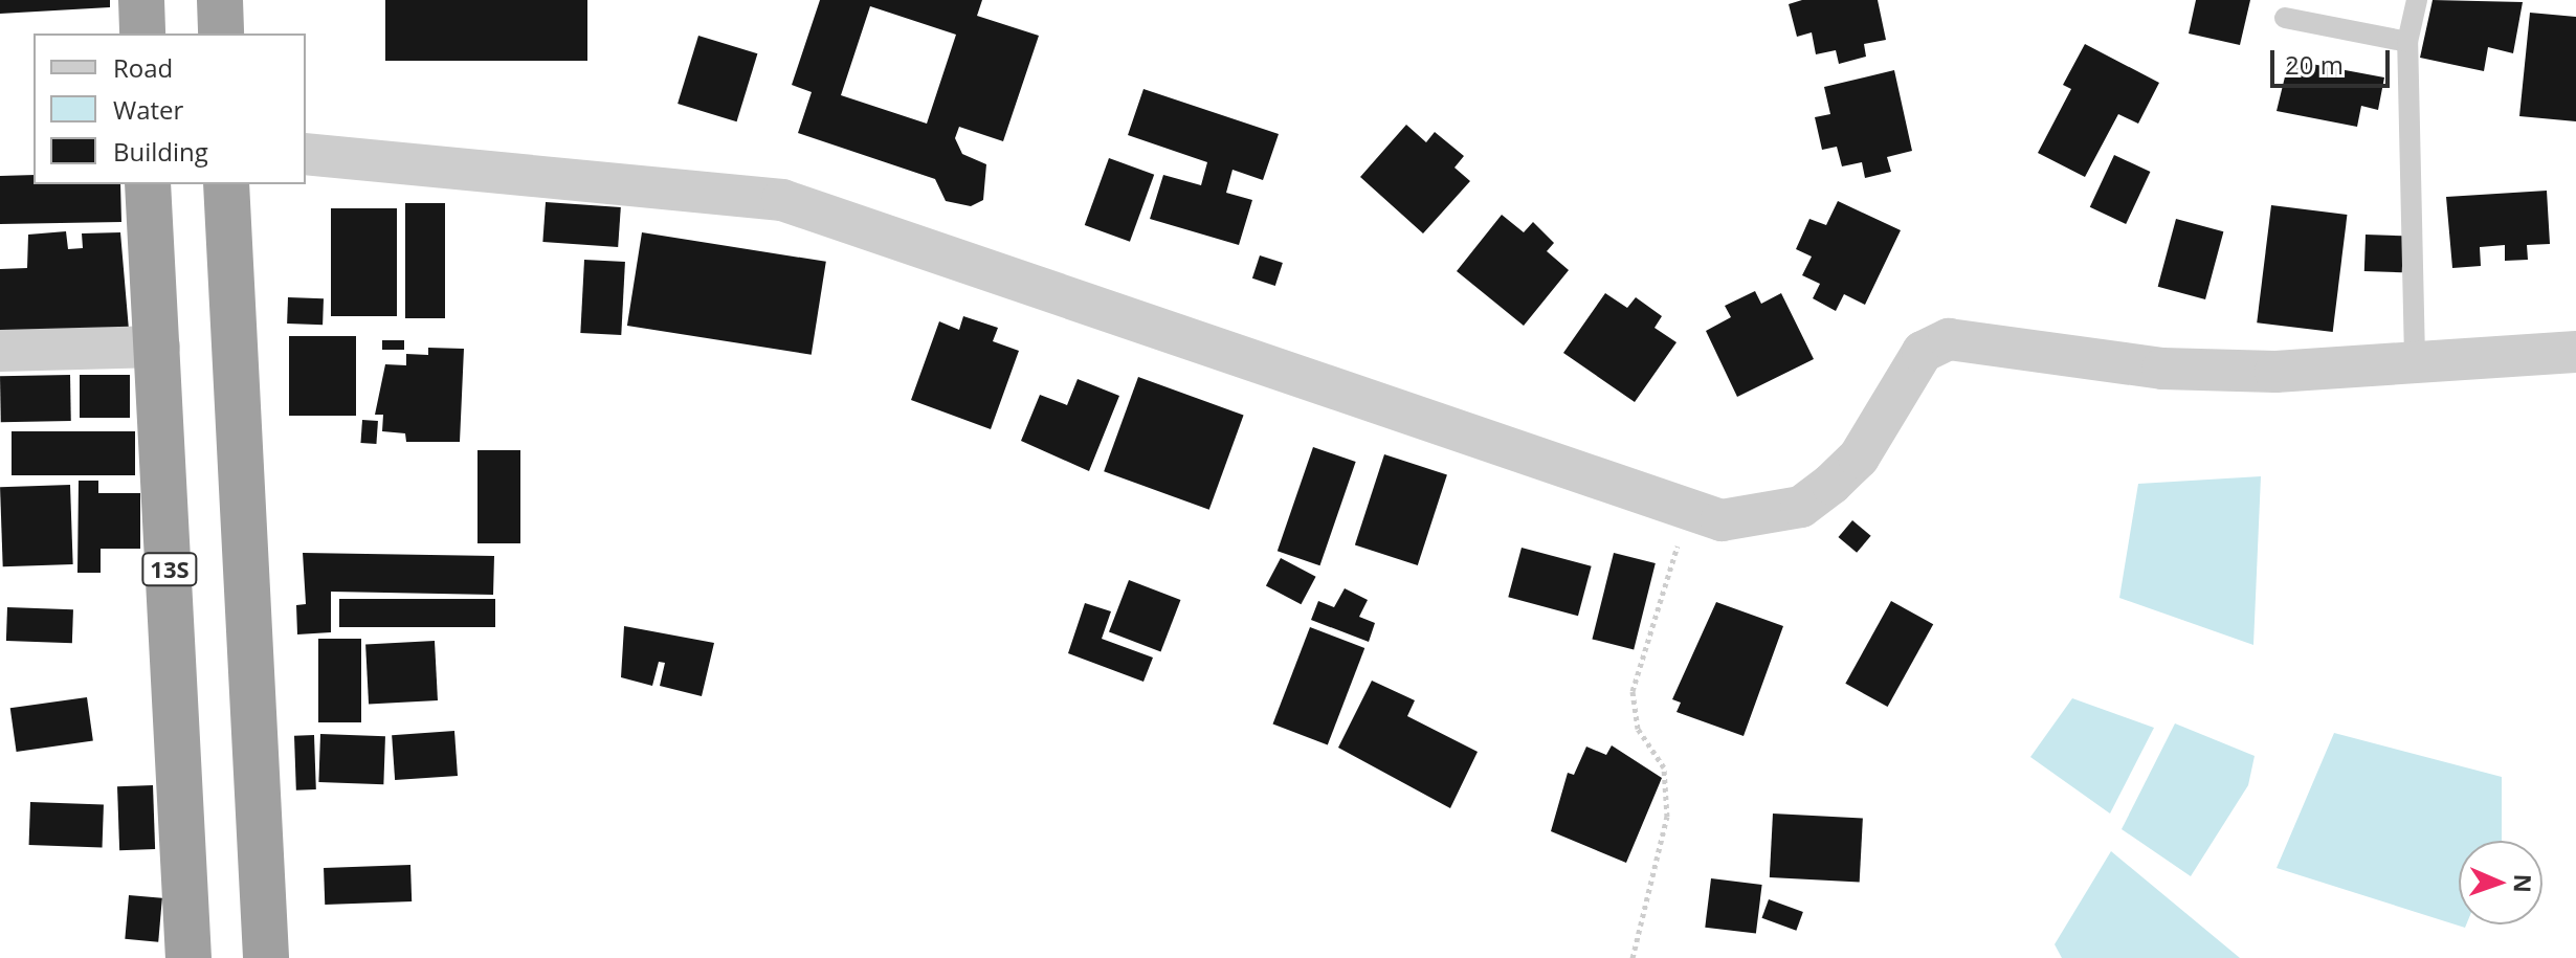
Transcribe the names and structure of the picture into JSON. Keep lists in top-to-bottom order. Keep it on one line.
{"streets":{"highway":["13S"]},"legend":["Road","Water","Building"],"scale_bar":"20 m","north":"right"}
